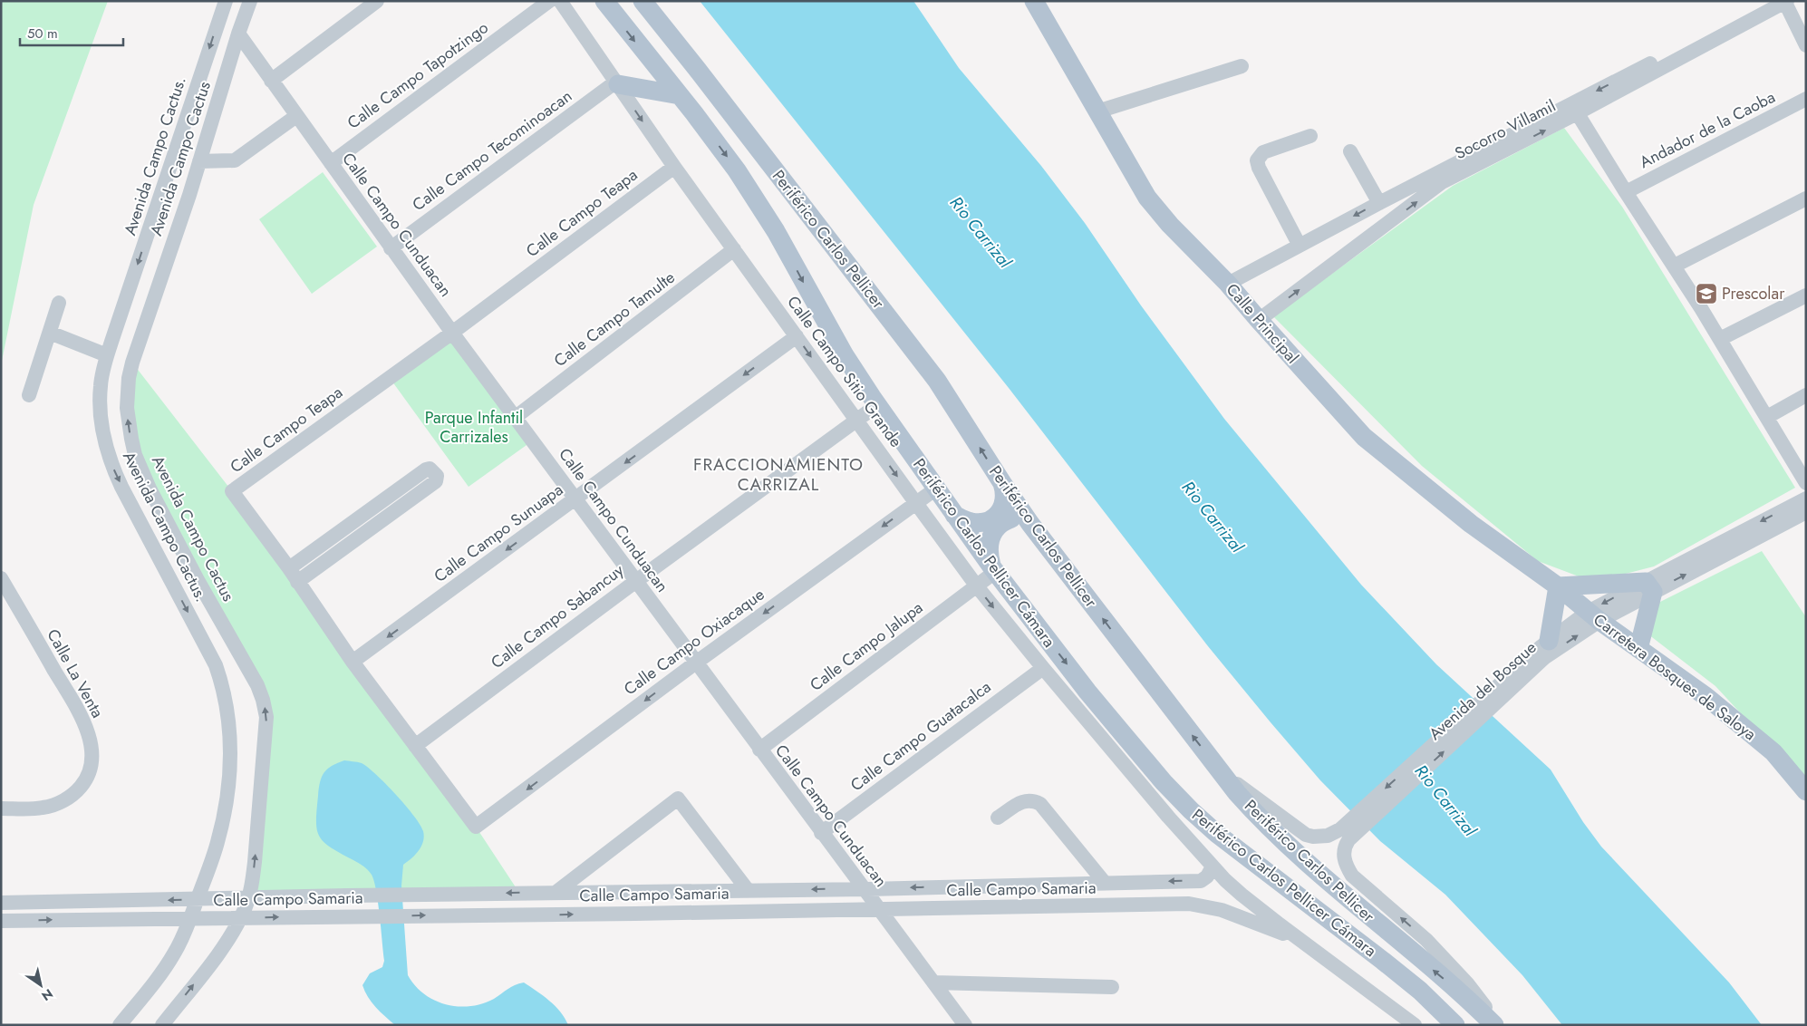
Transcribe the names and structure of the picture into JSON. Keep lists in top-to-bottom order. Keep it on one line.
{"streets":{"main road":["Periférico Carlos Pellicer","Calle Principal","Periférico Carlos Pellicer Cámara","Carretera Bosques de Saloya"],"street":["Calle Campo Tapotzingo","Socorro Villamil","Andador de la Caoba","Calle Campo Tecominoacan","Avenida Campo Cactus.","Avenida Campo Cactus","Calle Campo Teapa","Calle Campo Cunduacan","Calle Campo Tamulte","Calle Campo Sitio Grande","Calle Campo Sunuapa","Calle Campo Sabancuy","Calle Campo Oxiacaque","Calle Campo Jalupa","Calle La Venta","Avenida del Bosque","Calle Campo Guatacalca","Calle Campo Samaria"]},"crossings":[["Calle Campo Tapotzingo","Calle Campo Cunduacan"],["Socorro Villamil","Calle Principal"],["Calle Campo Tecominoacan","Calle Campo Cunduacan"],["Calle Campo Tecominoacan","Calle Campo Sitio Grande"],["Avenida Campo Cactus.","Calle Campo Samaria"],["Avenida Campo Cactus","Calle Campo Cunduacan"],["Avenida Campo Cactus","Calle Campo Samaria"],["Calle Campo Teapa","Calle Campo Cunduacan"],["Calle Campo Teapa","Calle Campo Sitio Grande"],["Calle Campo Teapa","Calle Campo Sunuapa"],["Calle Campo Teapa","Calle Campo Sabancuy"],["Calle Campo Teapa","Calle Campo Oxiacaque"],["Calle Campo Cunduacan","Calle Campo Tamulte"],["Calle Campo Cunduacan","Calle Campo Sunuapa"],["Calle Campo Cunduacan","Calle Campo Sabancuy"],["Calle Campo Cunduacan","Calle Campo Oxiacaque"],["Calle Campo Cunduacan","Calle Campo Jalupa"],["Calle Campo Cunduacan","Calle Campo Guatacalca"],["Calle Campo Cunduacan","Calle Campo Samaria"],["Periférico Carlos Pellicer","Avenida del Bosque"],["Calle Campo Tamulte","Calle Campo Sitio Grande"],["Calle Principal","Carretera Bosques de Saloya"],["Calle Campo Sitio Grande","Calle Campo Sunuapa"],["Calle Campo Sitio Grande","Calle Campo Sabancuy"],["Calle Campo Sitio Grande","Calle Campo Oxiacaque"],["Calle Campo Sitio Grande","Calle Campo Jalupa"],["Calle Campo Sitio Grande","Calle Campo Guatacalca"],["Calle Campo Sitio Grande","Calle Campo Samaria"],["Periférico Carlos Pellicer Cámara","Calle Campo Sabancuy"],["Periférico Carlos Pellicer Cámara","Calle Campo Oxiacaque"],["Periférico Carlos Pellicer Cámara","Calle Campo Jalupa"],["Carretera Bosques de Saloya","Avenida del Bosque"]],"one_way":["Avenida Campo Cactus.","Avenida Campo Cactus","Periférico Carlos Pellicer","Calle Campo Sunuapa","Periférico Carlos Pellicer Cámara","Calle Campo Oxiacaque"],"districts":["FRACCIONAMIENTO CARRIZAL"],"water":["Rio Carrizal"],"parks":["Parque Infantil Carrizales"],"places":{"school or university":["Prescolar"]},"scale_bar":"50 m","north":"bottom right"}
